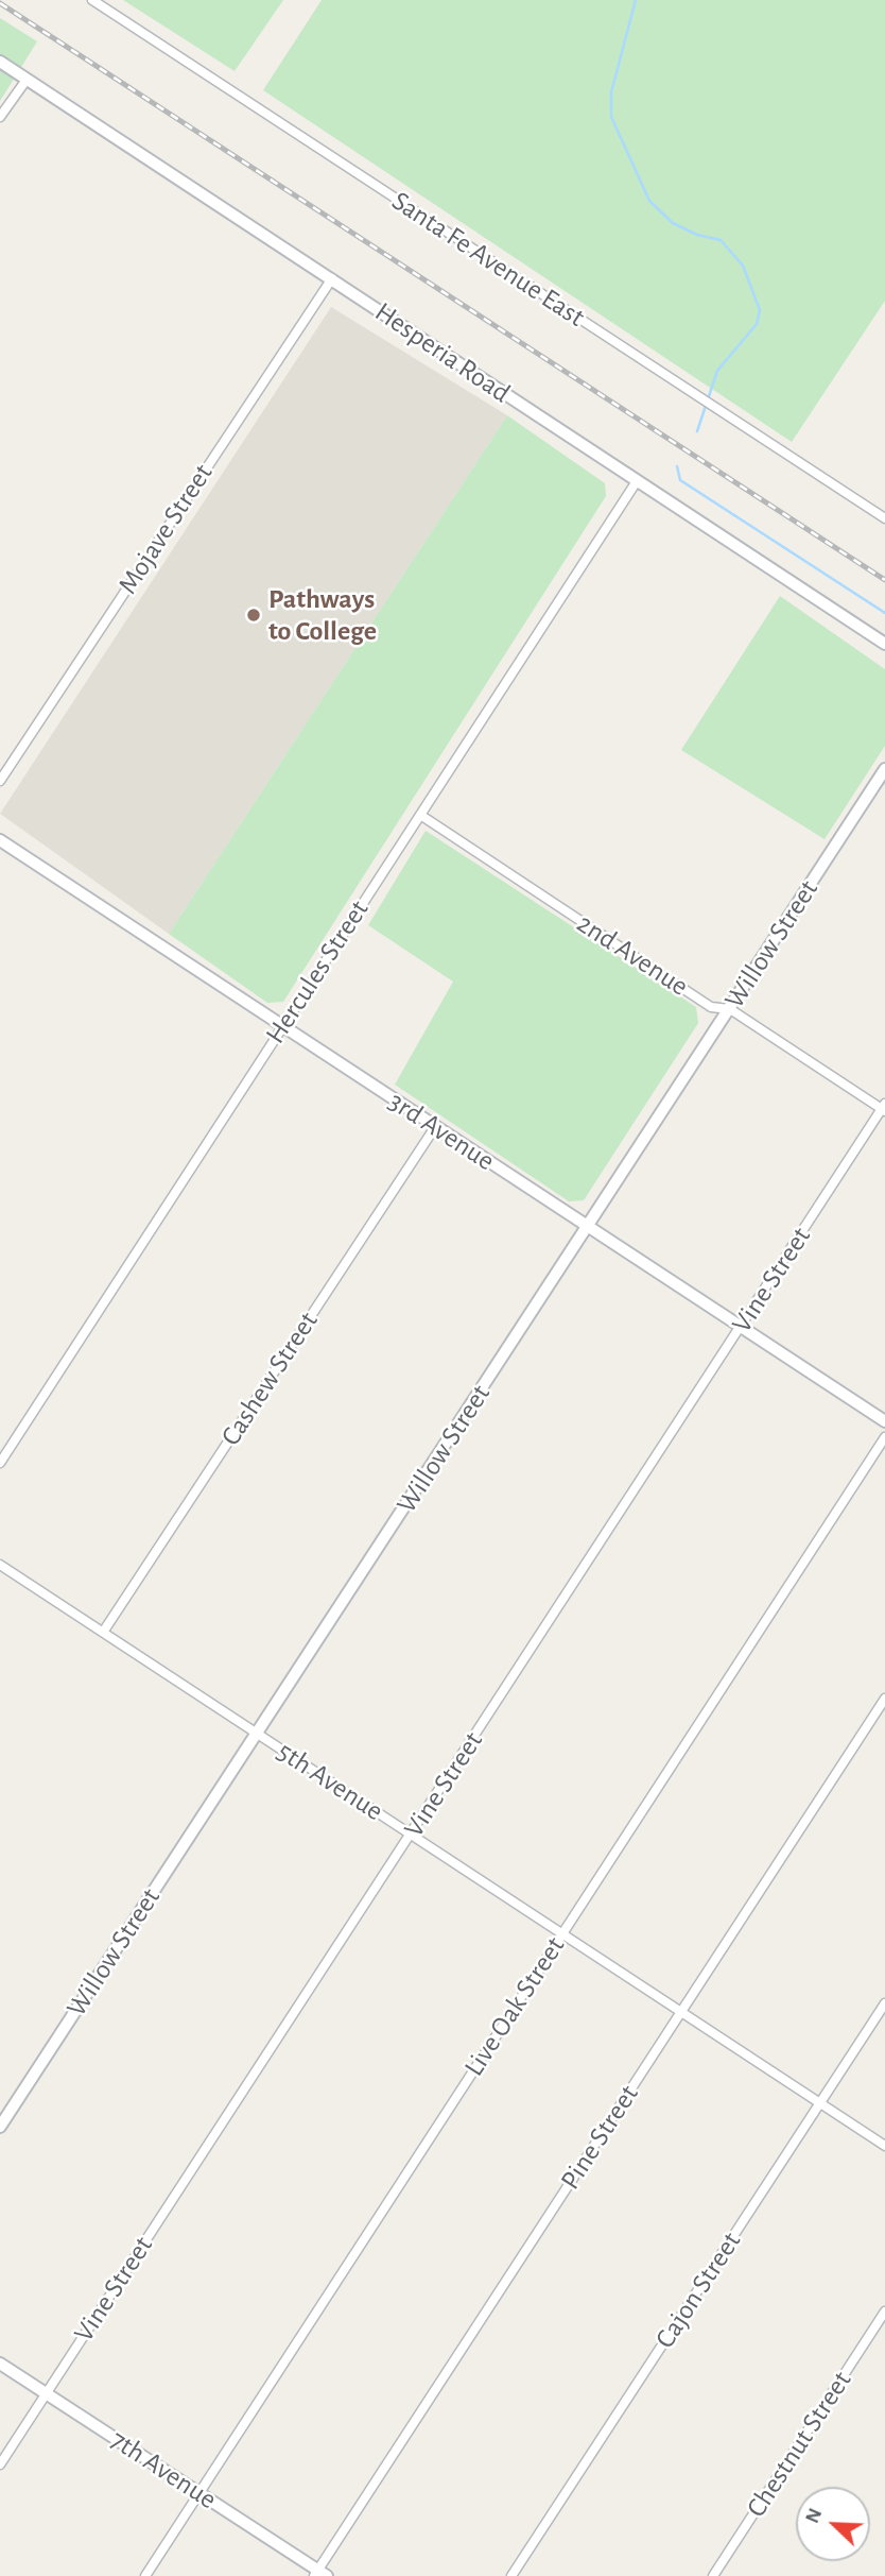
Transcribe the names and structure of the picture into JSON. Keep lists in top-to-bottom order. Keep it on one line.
{"streets":{"street":["Santa Fe Avenue East","Hesperia Road","Mojave Street","Willow Street","2nd Avenue","Hercules Street","3rd Avenue","Vine Street","Cashew Street","5th Avenue","Live Oak Street","Pine Street","Cajon Street","Chestnut Street","7th Avenue"]},"crossings":[["Hesperia Road","Mojave Street"],["Hesperia Road","Hercules Street"],["Willow Street","2nd Avenue"],["Willow Street","3rd Avenue"],["Willow Street","5th Avenue"],["2nd Avenue","Hercules Street"],["2nd Avenue","Vine Street"],["Hercules Street","3rd Avenue"],["3rd Avenue","Vine Street"],["3rd Avenue","Cashew Street"],["Vine Street","5th Avenue"],["Vine Street","7th Avenue"],["Cashew Street","5th Avenue"],["5th Avenue","Live Oak Street"],["5th Avenue","Pine Street"],["5th Avenue","Cajon Street"],["Live Oak Street","7th Avenue"],["Pine Street","7th Avenue"]],"places":["Pathways to College"],"north":"top left"}
